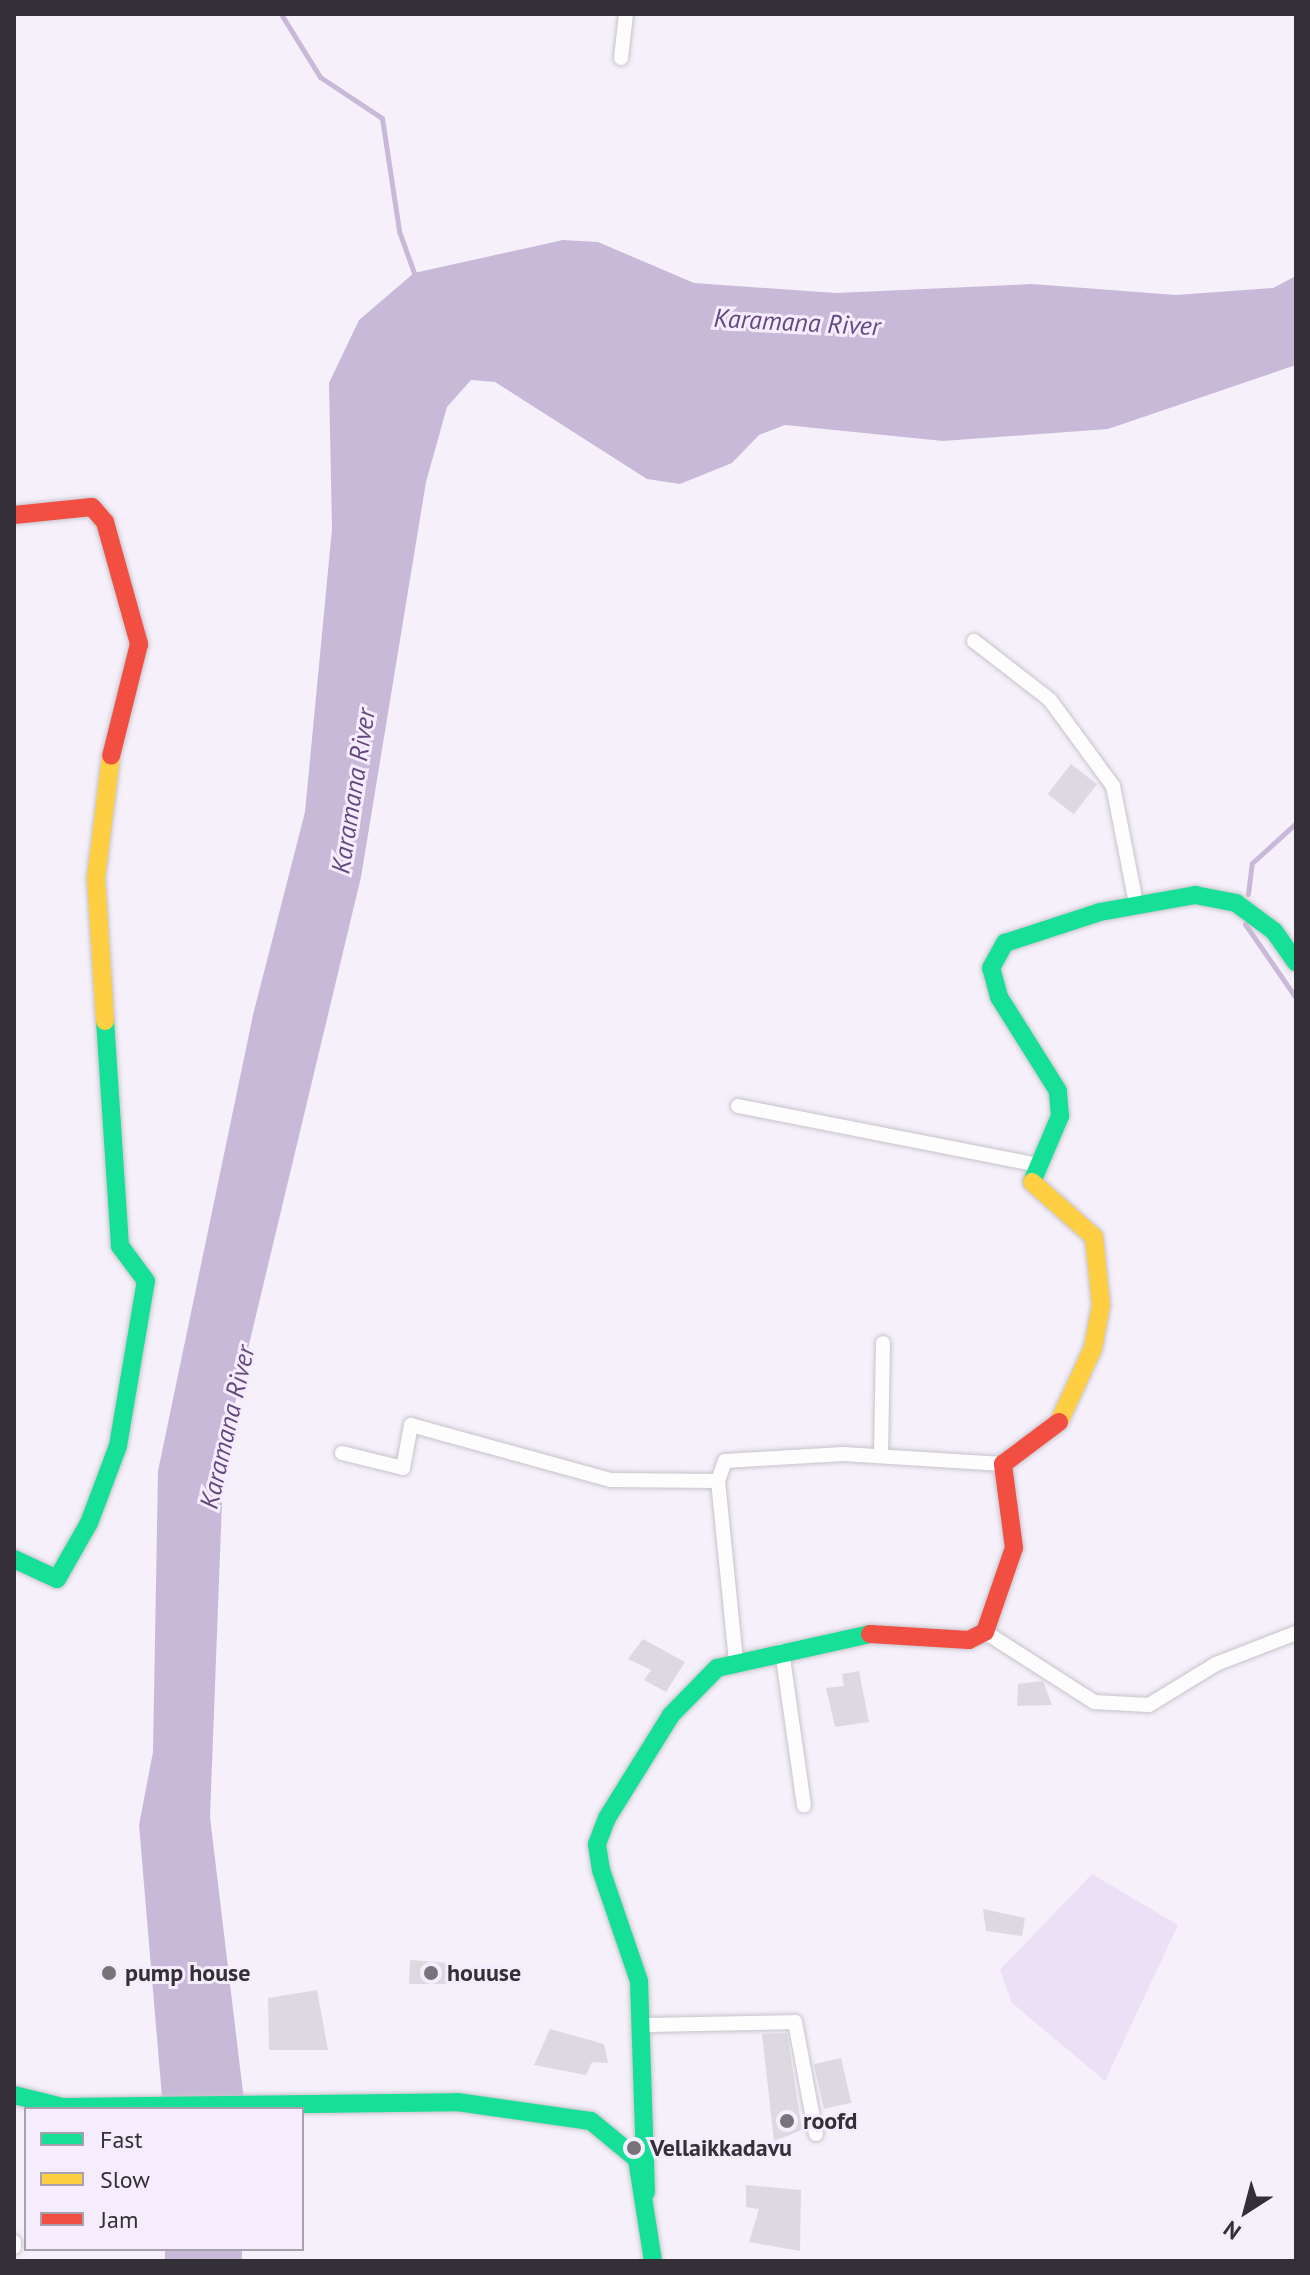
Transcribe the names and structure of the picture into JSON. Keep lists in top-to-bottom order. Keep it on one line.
{"water":["Karamana River"],"places":["pump house","houuse","roofd","Vellaikkadavu"],"legend":["Fast","Slow","Jam"],"north":"bottom left"}
